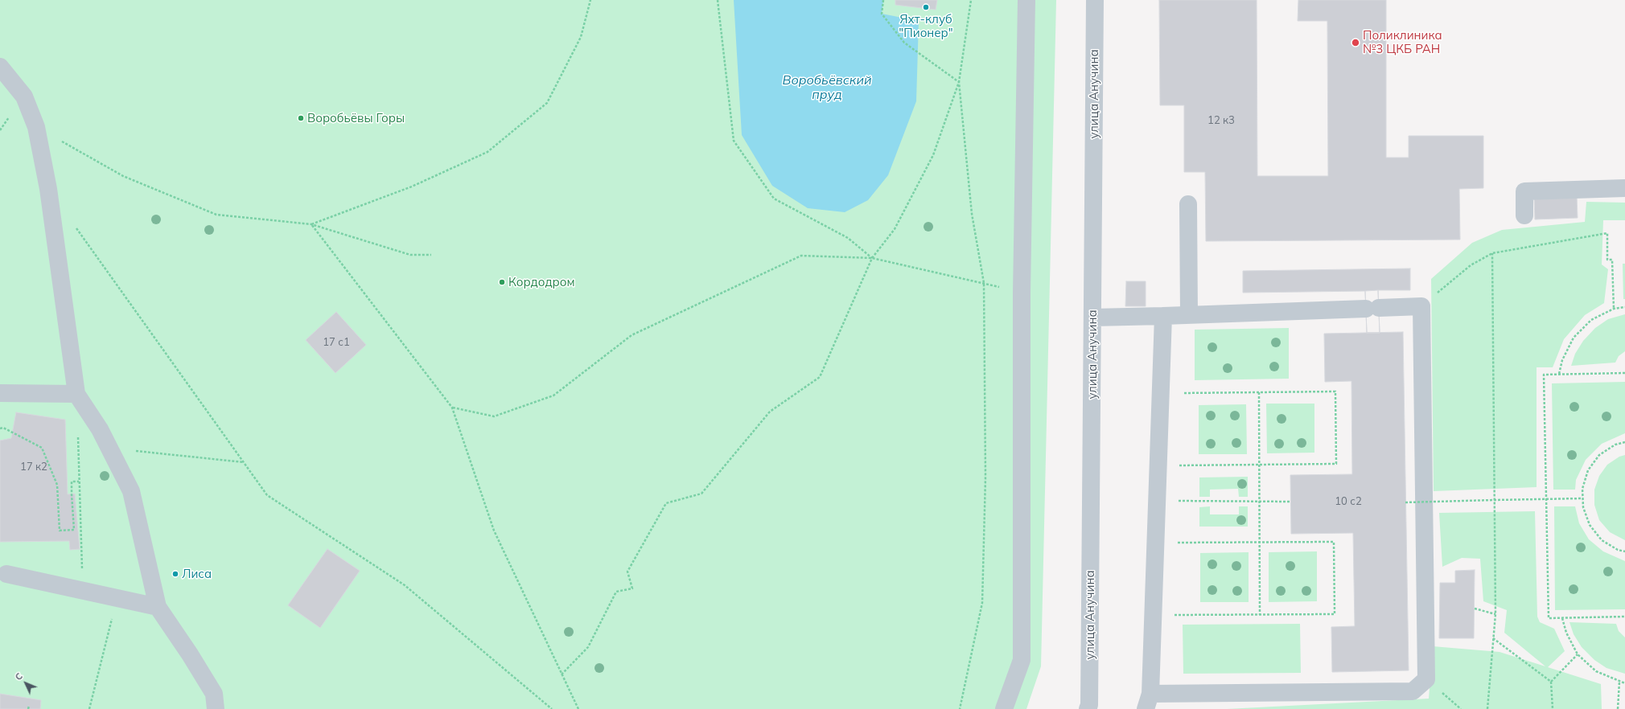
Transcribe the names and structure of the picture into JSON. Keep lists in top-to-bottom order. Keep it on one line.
{"streets":{"street":["улица Анучина"]},"water":["Воробьёвский пруд"],"places":["Яхт-клуб \"Пионер\"","Поликлиника №3 ЦКБ РАН","Воробьёвы Горы","Кордодром","Лиса"],"house_numbers":["12 к3","17 с1","17 к2","10 с2"],"north":"top left"}
